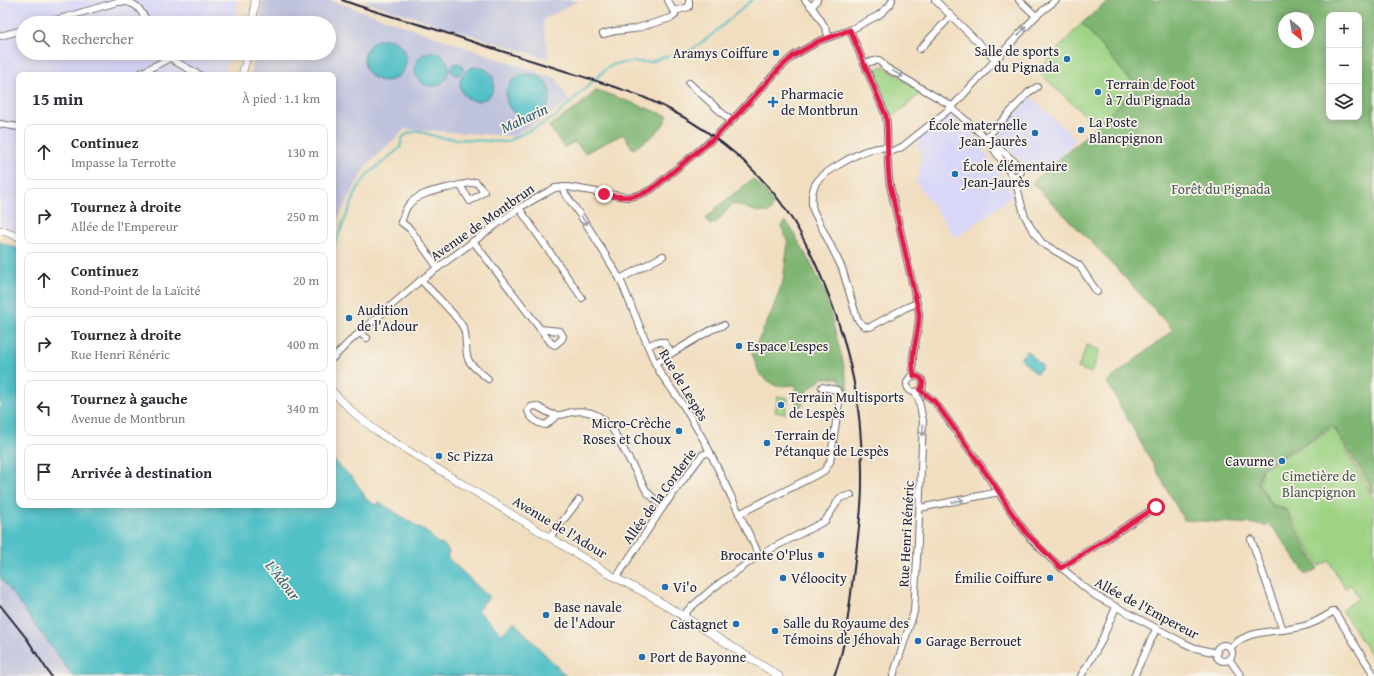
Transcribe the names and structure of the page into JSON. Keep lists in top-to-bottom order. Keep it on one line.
{"streets":{"main road":["Avenue de l'Adour"],"street":["Avenue de Montbrun","Rue de Lespès","Allée de la Corderie","Rue Henri Rénéric","Allée de l'Empereur"]},"crossings":[["Avenue de Montbrun","Rue de Lespès"],["Rue de Lespès","Allée de la Corderie"],["Allée de la Corderie","Avenue de l'Adour"],["Rue Henri Rénéric","Allée de l'Empereur"]],"one_way":["Rue Henri Rénéric"],"water":["Maharin","L'Adour"],"parks":["Forêt du Pignada","Cimetière de Blancpignon"],"places":{"other":["Aramys Coiffure","Salle de sports du Pignada","Terrain de Foot à 7 du Pignada","La Poste Blancpignon","École maternelle Jean-Jaurès","École élémentaire Jean-Jaurès","Audition de l'Adour","Espace Lespes","Terrain Multisports de Lespès","Micro-Crèche Roses et Choux","Terrain de Pétanque de Lespès","Sc Pizza","Cavurne","Brocante O'Plus","Véloocity","Émilie Coiffure","Vi'o","Base navale de l'Adour","Castagnet","Salle du Royaume des Témoins de Jéhovah","Garage Berrouet","Port de Bayonne"],"health":["Pharmacie de Montbrun"]},"north":"bottom right","page":{"map_buttons":["+","−"],"search":"Rechercher","heading":["15 min","À pied · 1.1 km"],"list":[["Continuez","Impasse la Terrotte","130 m"],["Tournez à droite","Allée de l'Empereur","250 m"],["Continuez","Rond-Point de la Laïcité","20 m"],["Tournez à droite","Rue Henri Rénéric","400 m"],["Tournez à gauche","Avenue de Montbrun","340 m"],"Arrivée à destination"]}}
